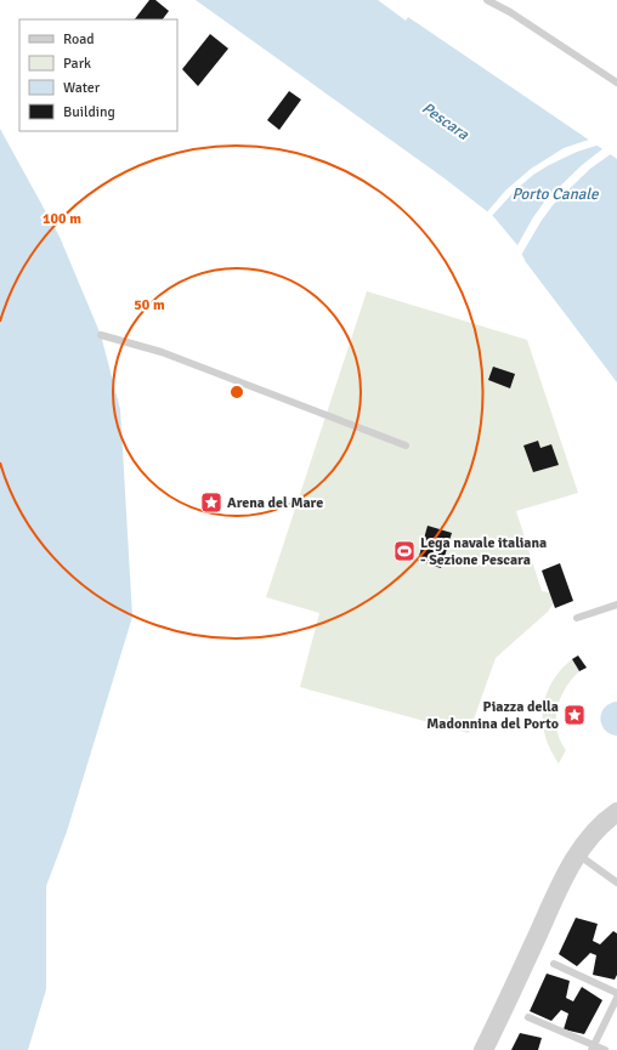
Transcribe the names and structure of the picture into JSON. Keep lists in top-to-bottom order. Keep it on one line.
{"water":["Pescara","Porto Canale"],"places":{"place":["Arena del Mare","Piazza della Madonnina del Porto"],"sports":["Lega navale italiana - Sezione Pescara"]},"legend":["Road","Park","Water","Building"],"rings":["100 m","50 m"]}
